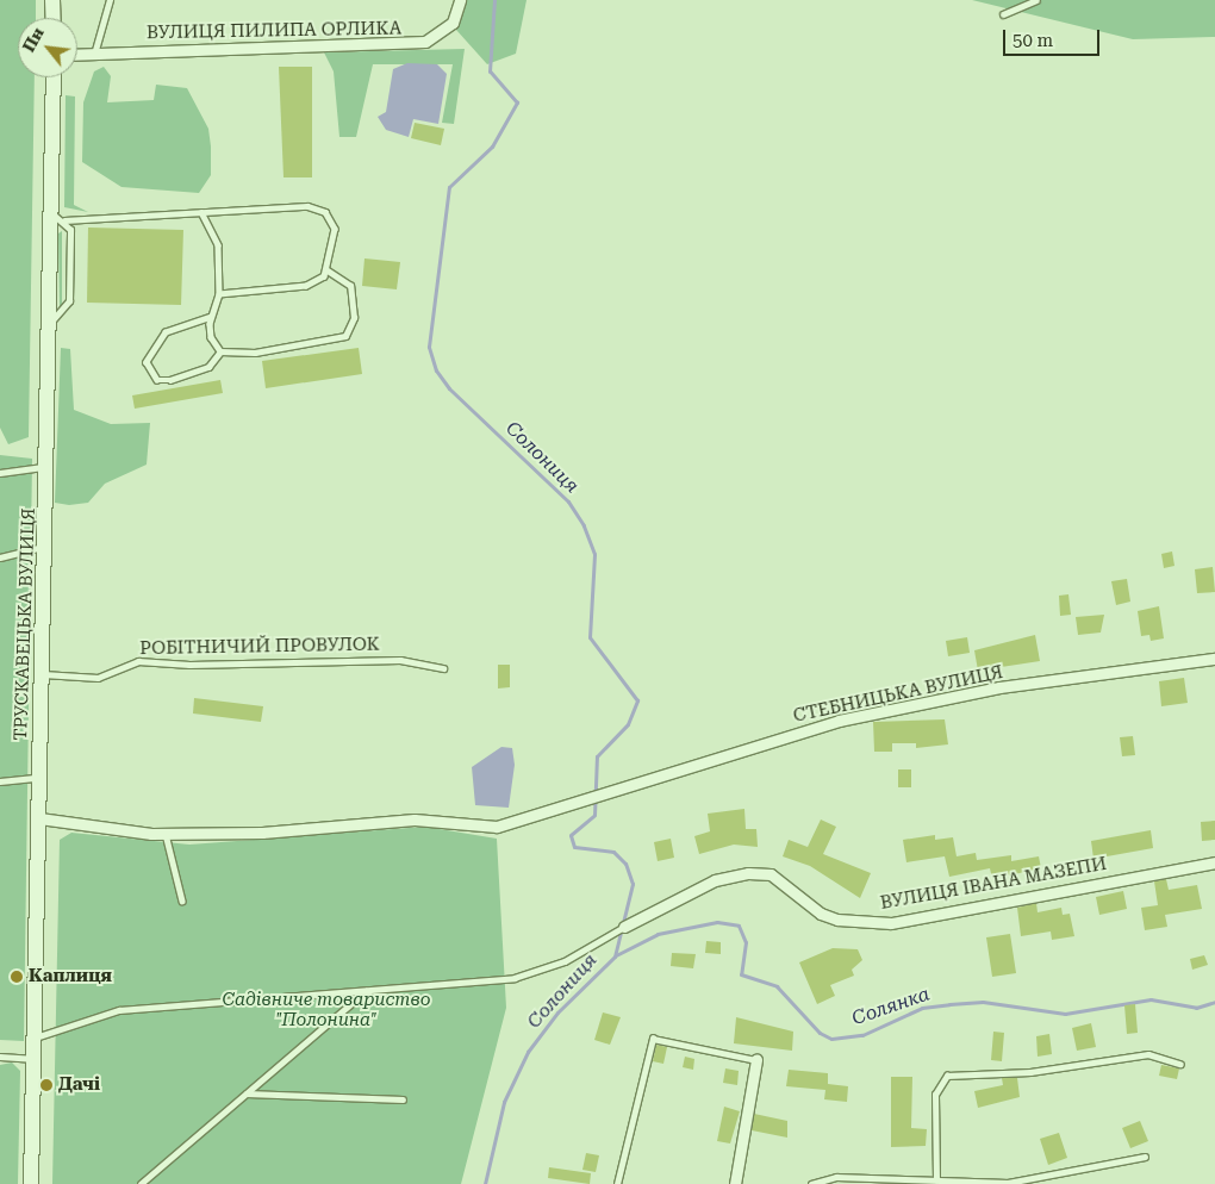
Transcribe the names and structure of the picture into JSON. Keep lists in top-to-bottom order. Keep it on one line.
{"streets":{"street":["ВУЛИЦЯ ПИЛИПА ОРЛИКА","ТРУСКАВЕЦЬКА ВУЛИЦЯ","СТЕБНИЦЬКА ВУЛИЦЯ","ВУЛИЦЯ ІВАНА МАЗЕПИ"],"lane":["РОБІТНИЧИЙ ПРОВУЛОК"]},"crossings":[["ТРУСКАВЕЦЬКА ВУЛИЦЯ","РОБІТНИЧИЙ ПРОВУЛОК"],["ТРУСКАВЕЦЬКА ВУЛИЦЯ","СТЕБНИЦЬКА ВУЛИЦЯ"]],"water":["Солониця","Солянка"],"parks":["Садівниче товариство \"Полонина\""],"places":["Каплиця","Дачі"],"scale_bar":"50 m","north":"top left"}
